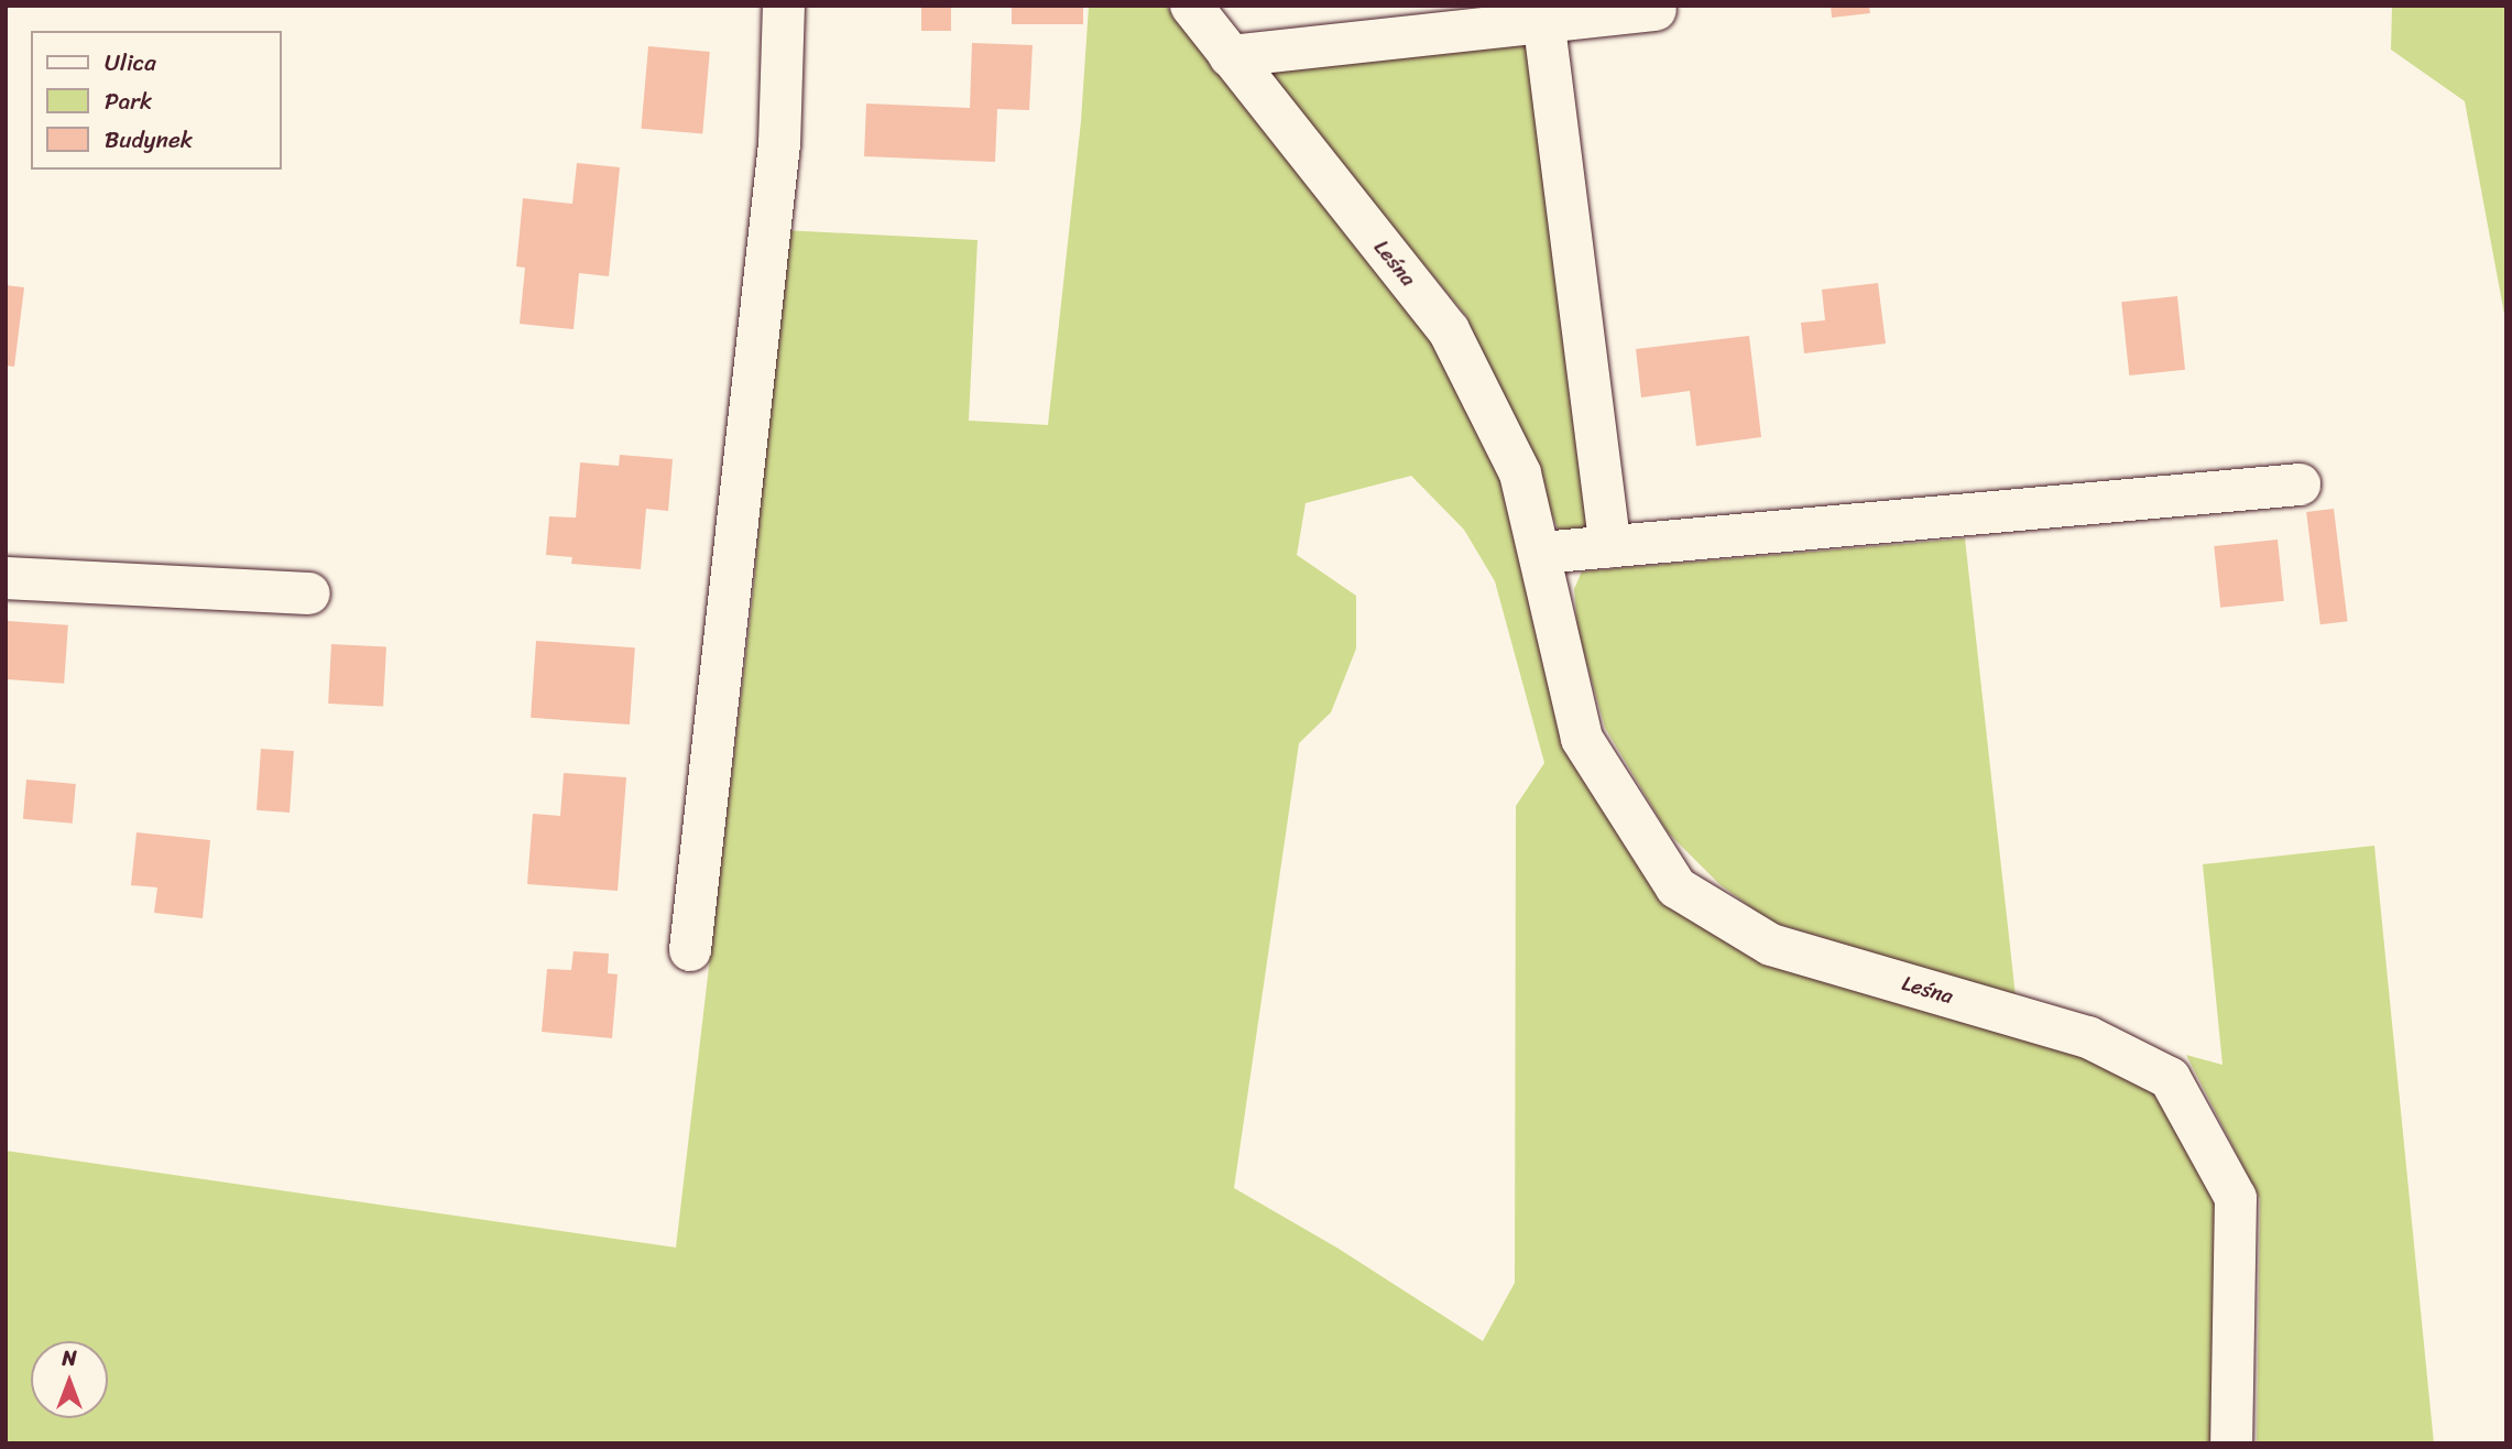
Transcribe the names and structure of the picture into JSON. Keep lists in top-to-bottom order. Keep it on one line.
{"streets":{"street":["Leśna"]},"legend":["Ulica","Park","Budynek"],"north":"top"}
